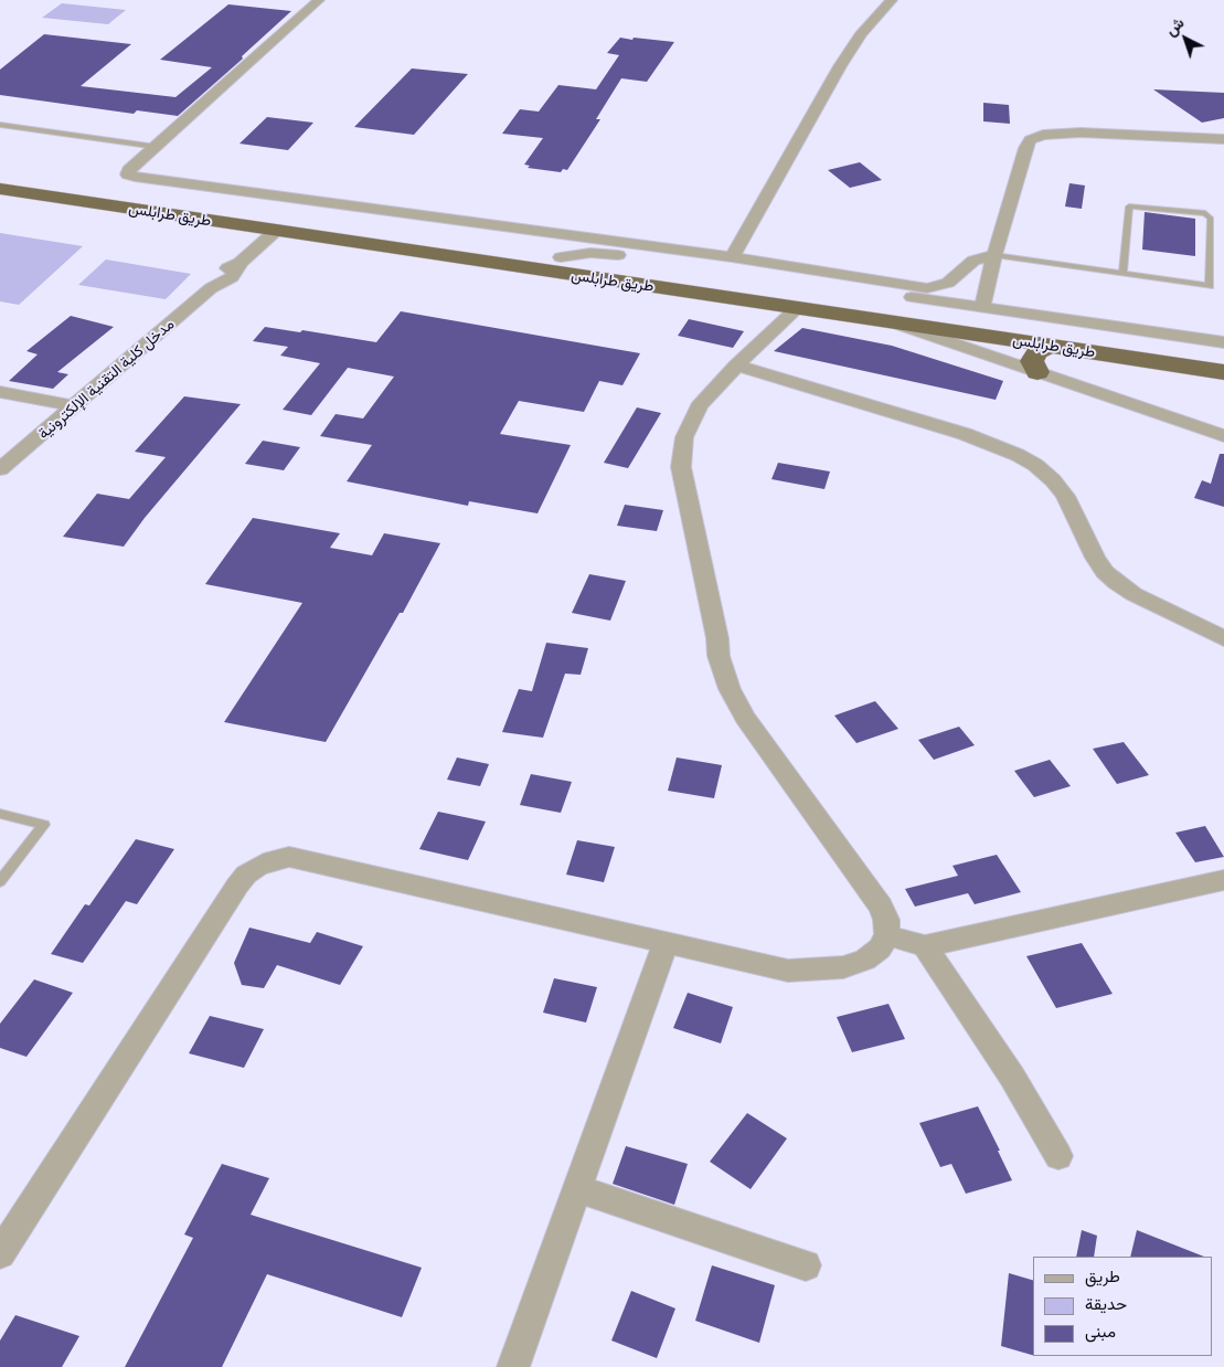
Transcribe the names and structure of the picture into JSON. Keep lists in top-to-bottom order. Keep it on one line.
{"streets":{"highway":["طريق طرابلس"],"street":["مدخل كلية التقنية الإلكترونية"]},"crossings":[["طريق طرابلس","مدخل كلية التقنية الإلكترونية"]],"legend":["طريق","حديقة","مبنى"],"north":"top left"}
